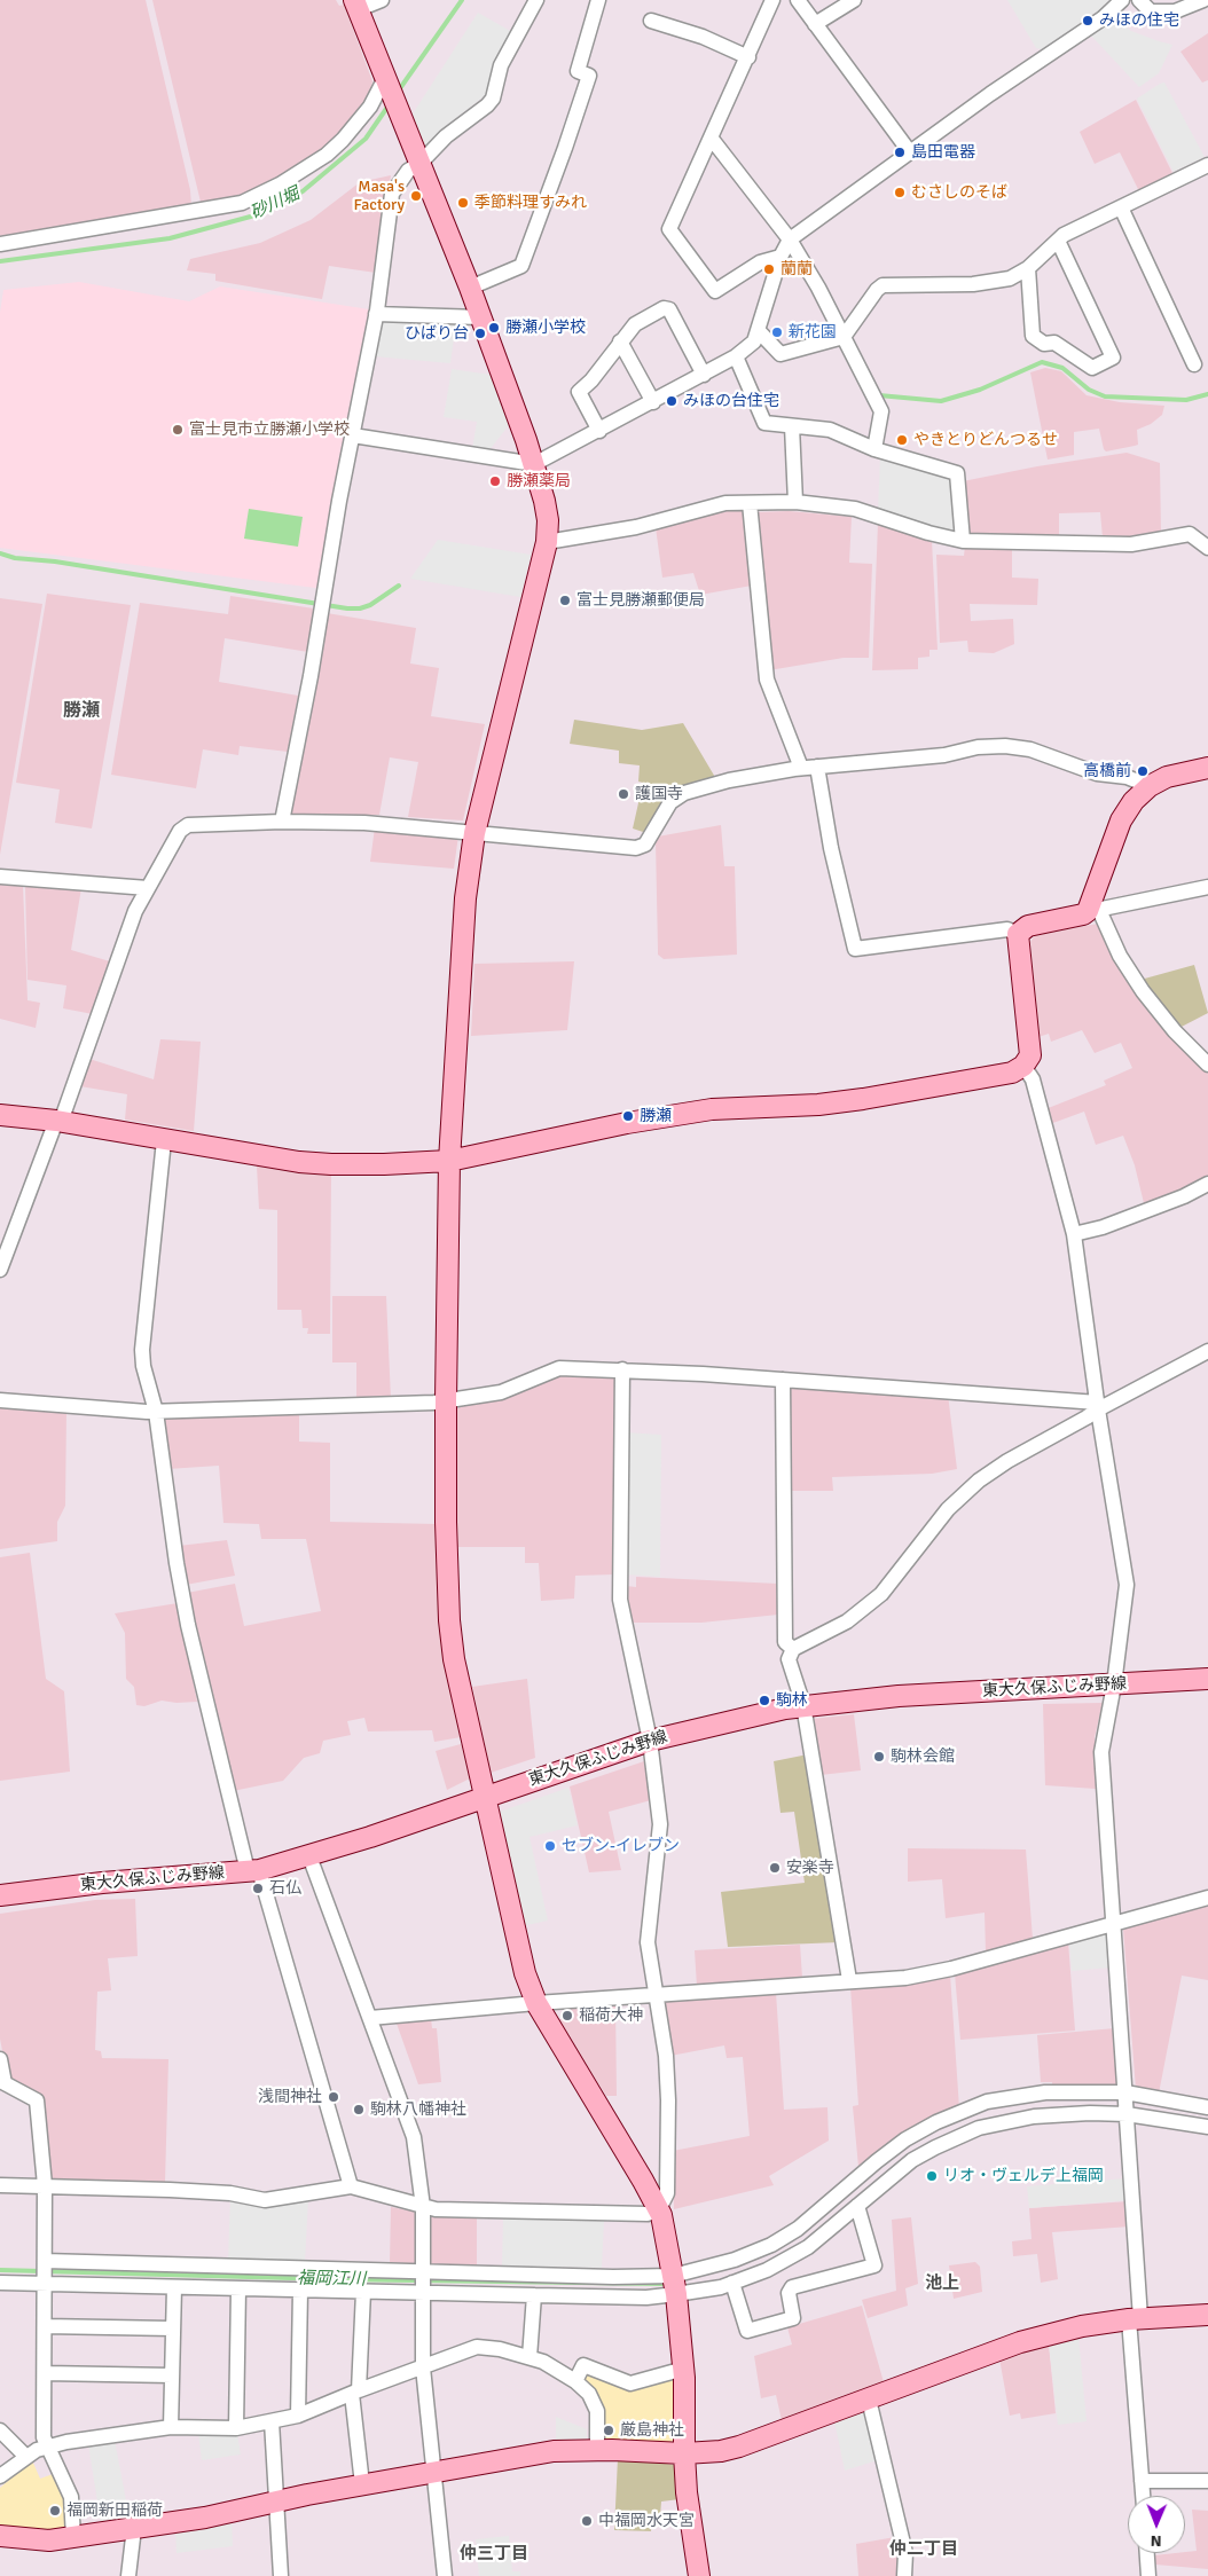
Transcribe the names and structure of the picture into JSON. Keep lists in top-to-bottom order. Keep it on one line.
{"streets":{"street":["東大久保ふじみ野線"]},"districts":["勝瀬","池上","仲二丁目","仲三丁目"],"water":["砂川堀","福岡江川"],"places":["みほの住宅","島田電器","むさしのそば","Masa's Factory","季節料理すみれ","蘭蘭","勝瀬小学校","新花園","ひばり台","みほの台住宅","富士見市立勝瀬小学校","やきとりどんつるせ","勝瀬薬局","富士見勝瀬郵便局","高橋前","護国寺","勝瀬","駒林","駒林会館","セブン-イレブン","安楽寺","石仏","稲荷大神","浅間神社","駒林八幡神社","リオ・ヴェルデ上福岡","厳島神社","福岡新田稲荷","中福岡水天宮"],"north":"bottom"}
